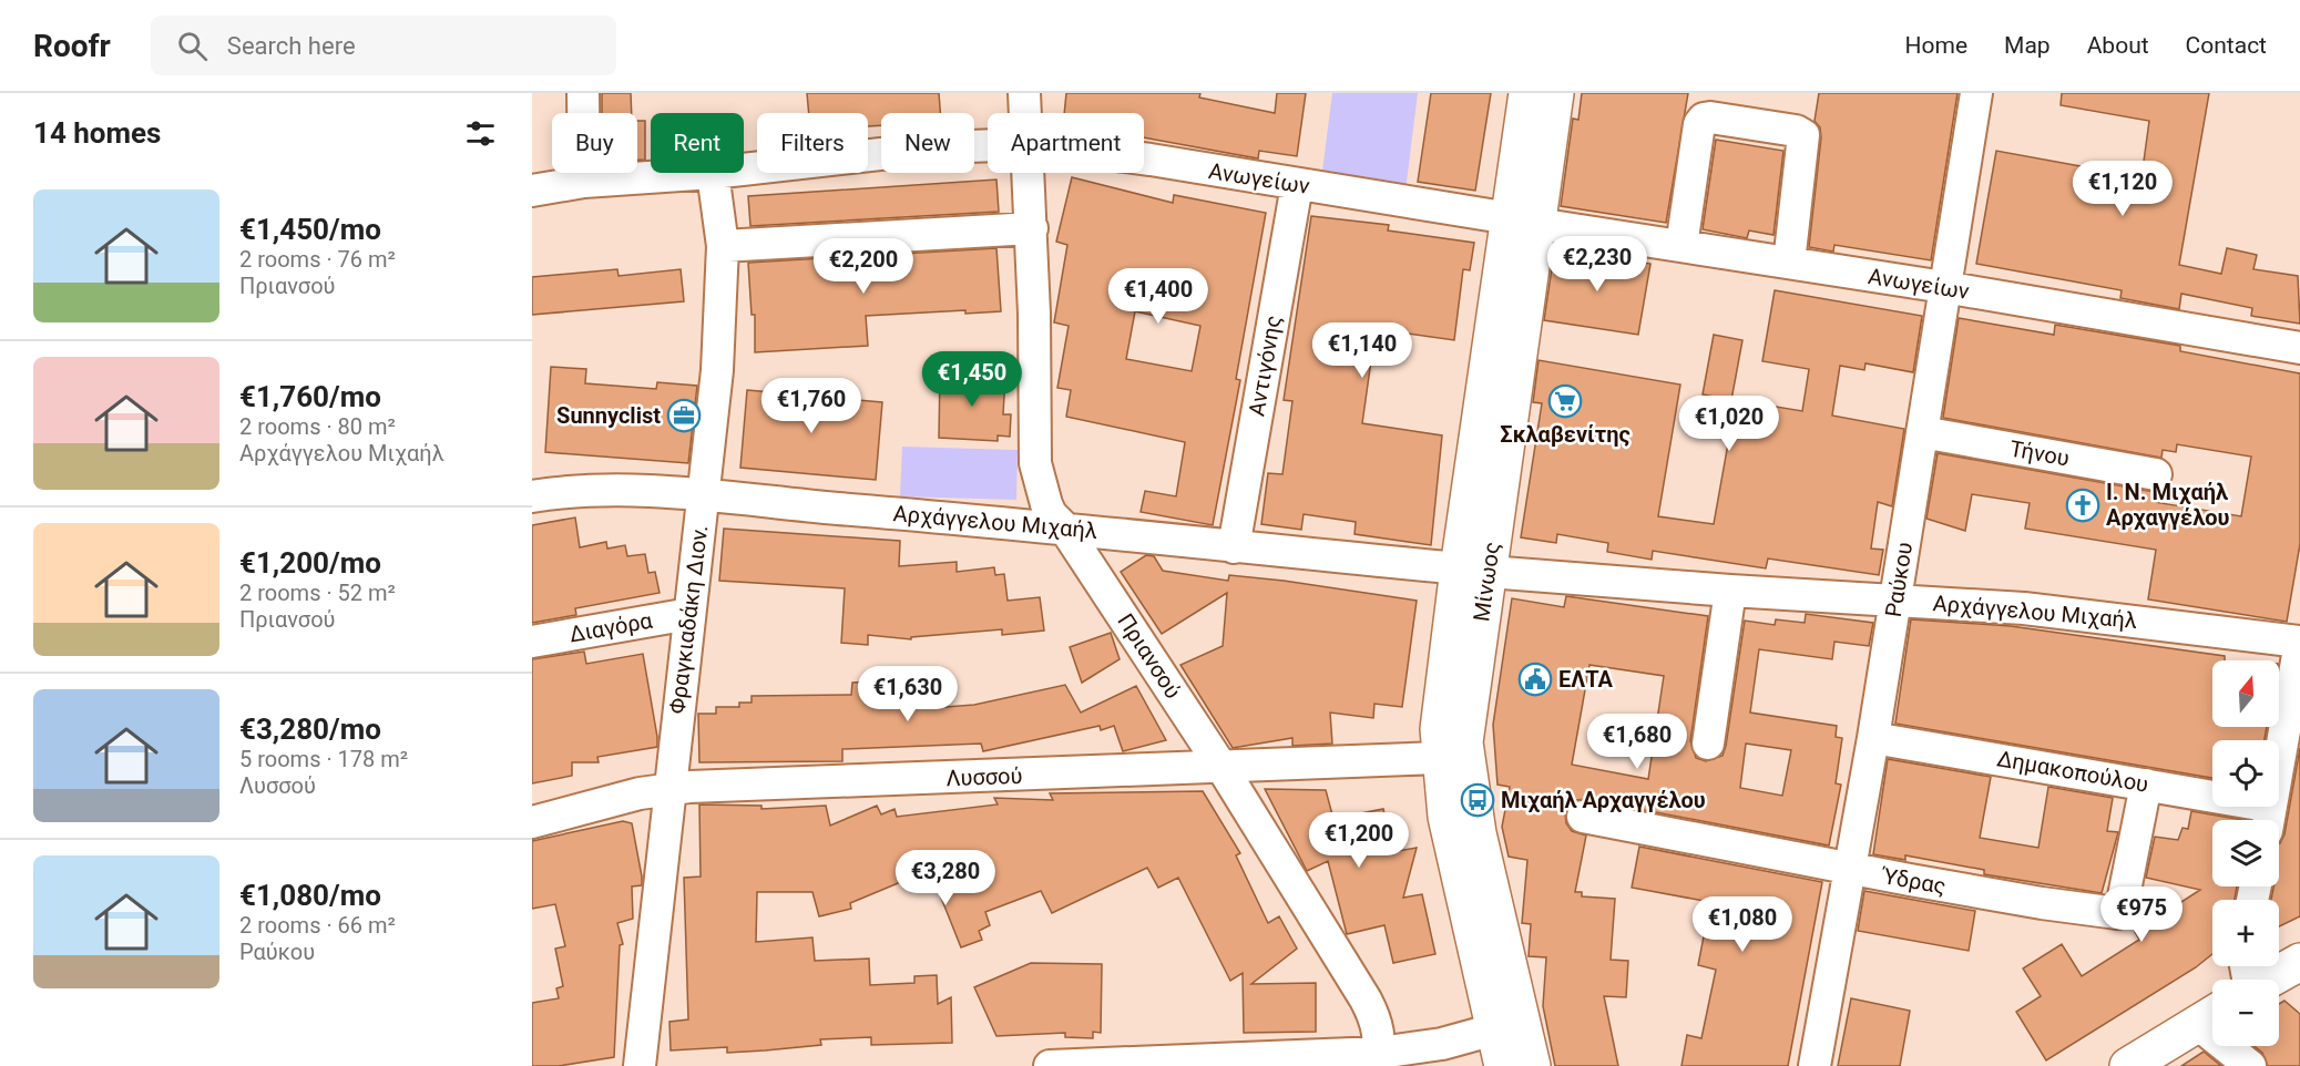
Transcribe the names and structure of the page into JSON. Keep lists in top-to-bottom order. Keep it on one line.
{"streets":{"main road":["Μίνωος"],"street":["Ανωγείων","Αντιγόνης","Τήνου","Αρχάγγελου Μιχαήλ","Ραύκου","Φραγκιαδάκη Διον.","Διαγόρα","Πριανσού","Δημακοπούλου","Λυσσού","Ύδρας"]},"crossings":[["Ανωγείων","Αντιγόνης"],["Ανωγείων","Ραύκου"],["Ανωγείων","Μίνωος"],["Ανωγείων","Φραγκιαδάκη Διον."],["Αντιγόνης","Αρχάγγελου Μιχαήλ"],["Τήνου","Ραύκου"],["Αρχάγγελου Μιχαήλ","Ραύκου"],["Αρχάγγελου Μιχαήλ","Μίνωος"],["Αρχάγγελου Μιχαήλ","Φραγκιαδάκη Διον."],["Αρχάγγελου Μιχαήλ","Πριανσού"],["Ραύκου","Δημακοπούλου"],["Ραύκου","Ύδρας"],["Μίνωος","Λυσσού"],["Φραγκιαδάκη Διον.","Διαγόρα"],["Φραγκιαδάκη Διον.","Λυσσού"],["Πριανσού","Λυσσού"],["Δημακοπούλου","Ύδρας"]],"places":{"supermarket":["Σκλαβενίτης"],"office":["Sunnyclist"],"church":["Ι. Ν. Μιχαήλ Αρχαγγέλου"],"public building":["ΕΛΤΑ"],"bus stop":["Μιχαήλ Αρχαγγέλου"]},"north":"top","page":{"header":"Roofr","search":"Search here","nav":["Home","Map","About","Contact"],"heading":"14 homes","chip":["Buy","Rent","Filters","New","Apartment"],"price":["€1,120","€2,230","€2,200","€1,400","€1,140","€1,450","€1,760","€1,020","€1,630","€1,680","€1,200","€3,280","€975","€1,080"],"list":[{"name":"€1,450/mo","note":"2 rooms · 76 m² · Πριανσού"},{"name":"€1,760/mo","note":"2 rooms · 80 m² · Αρχάγγελου Μιχαήλ"},{"name":"€1,200/mo","note":"2 rooms · 52 m² · Πριανσού"},{"name":"€3,280/mo","note":"5 rooms · 178 m² · Λυσσού"},{"name":"€1,080/mo","note":"2 rooms · 66 m² · Ραύκου"}],"map_buttons":["+","−"]}}
